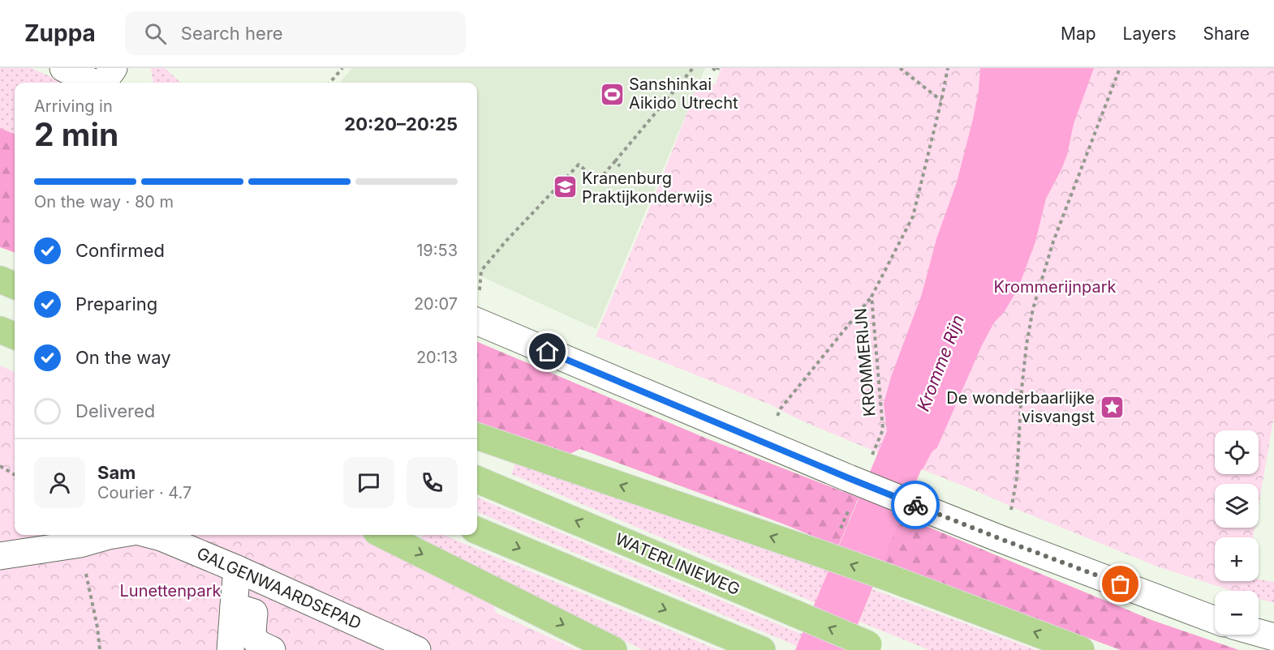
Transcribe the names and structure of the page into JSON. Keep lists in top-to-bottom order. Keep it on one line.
{"streets":{"main road":["WATERLINIEWEG"],"street":["GALGENWAARDSEPAD"],"path":["KROMMERIJN"]},"water":["Kromme Rijn"],"parks":["Krommerijnpark","Lunettenpark"],"places":{"sports":["Sanshinkai Aikido Utrecht"],"school or university":["Kranenburg Praktijkonderwijs"],"place":["De wonderbaarlijke visvangst"]},"page":{"header":"Zuppa","search":"Search here","nav":["Map","Layers","Share"],"heading":["2 min","Arriving in","20:20–20:25"],"panel":["Sam","Courier · 4.7"],"bar":"On the way · 80 m","list":[["Confirmed","19:53"],["Preparing","20:07"],["On the way","20:13"],"Delivered"],"map_buttons":["+","−"]}}
